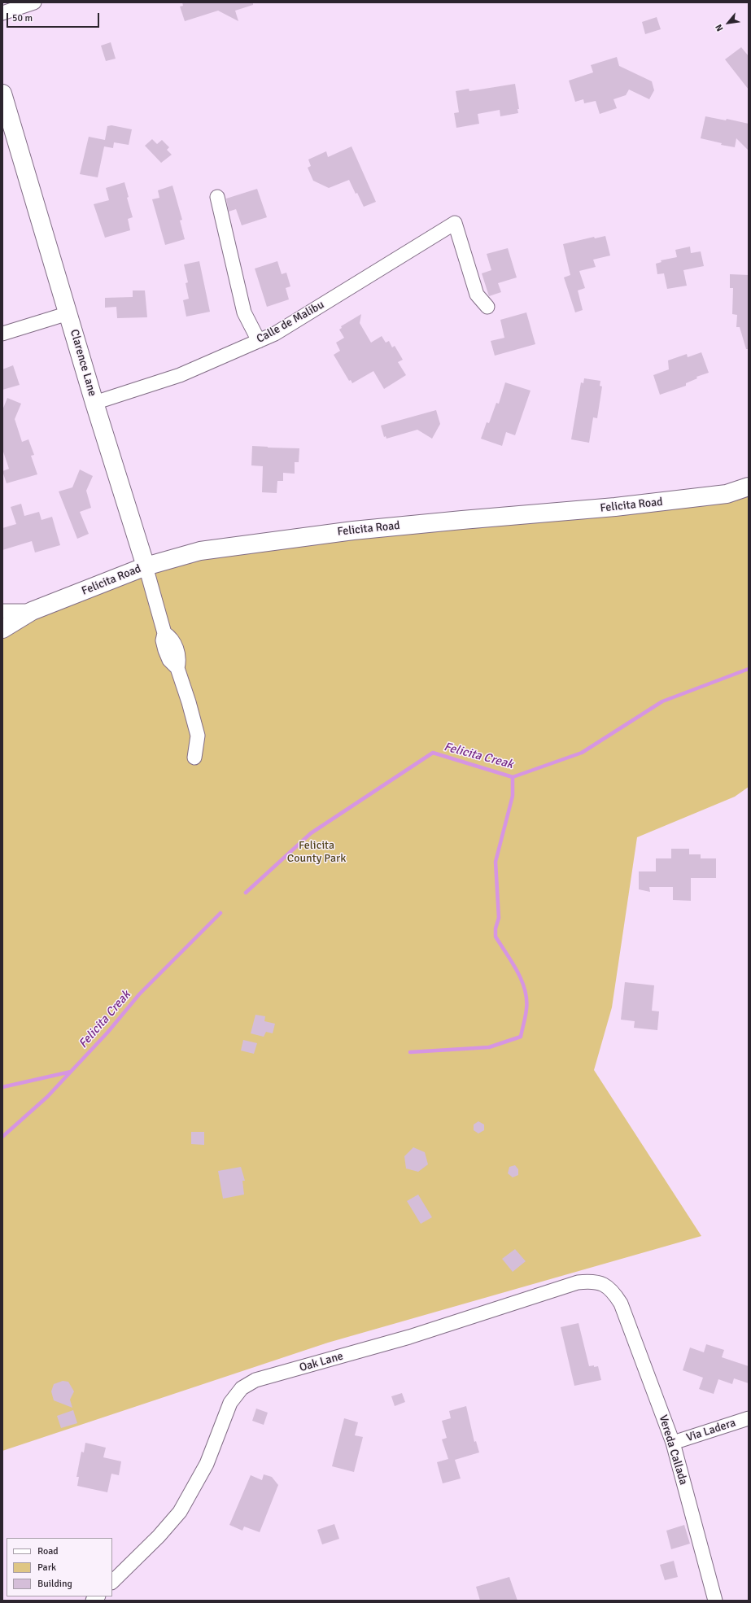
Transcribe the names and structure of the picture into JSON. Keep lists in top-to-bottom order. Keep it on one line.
{"streets":{"main road":["Clarence Lane","Felicita Road"],"street":["Calle de Malibu","Oak Lane","Via Ladera","Vereda Callada"]},"crossings":[["Calle de Malibu","Clarence Lane"],["Clarence Lane","Felicita Road"],["Oak Lane","Vereda Callada"],["Via Ladera","Vereda Callada"]],"water":["Felicita Creak"],"parks":["Felicita County Park"],"legend":["Road","Park","Building"],"scale_bar":"50 m","north":"bottom left"}
